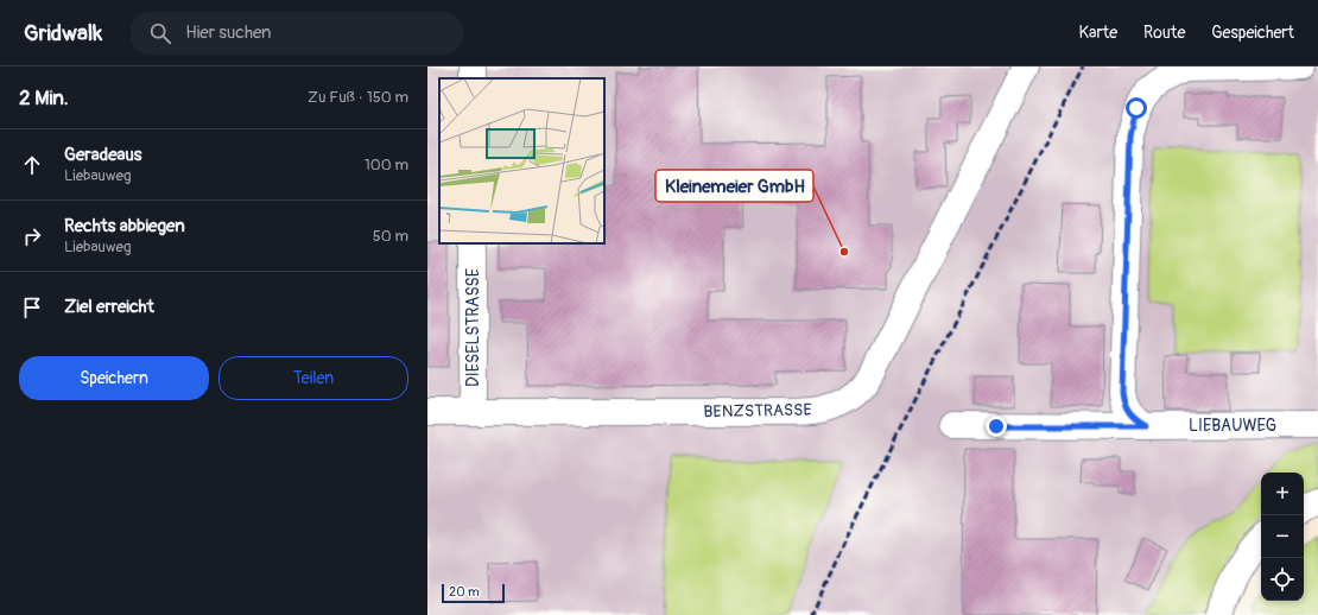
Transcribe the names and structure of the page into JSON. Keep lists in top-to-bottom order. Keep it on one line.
{"streets":{"main road":["DIESELSTRASSE","BENZSTRASSE","LIEBAUWEG"]},"crossings":[["DIESELSTRASSE","BENZSTRASSE"]],"places":["Kleinemeier GmbH"],"scale_bar":"20 m","page":{"header":"Gridwalk","search":"Hier suchen","nav":["Karte","Route","Gespeichert"],"heading":["2 Min.","Zu Fuß · 150 m"],"list":[["Geradeaus","Liebauweg","100 m"],["Rechts abbiegen","Liebauweg","50 m"],"Ziel erreicht"],"buttons":["Speichern","Teilen"],"map_buttons":["+","−"],"scale":"20 m"}}
